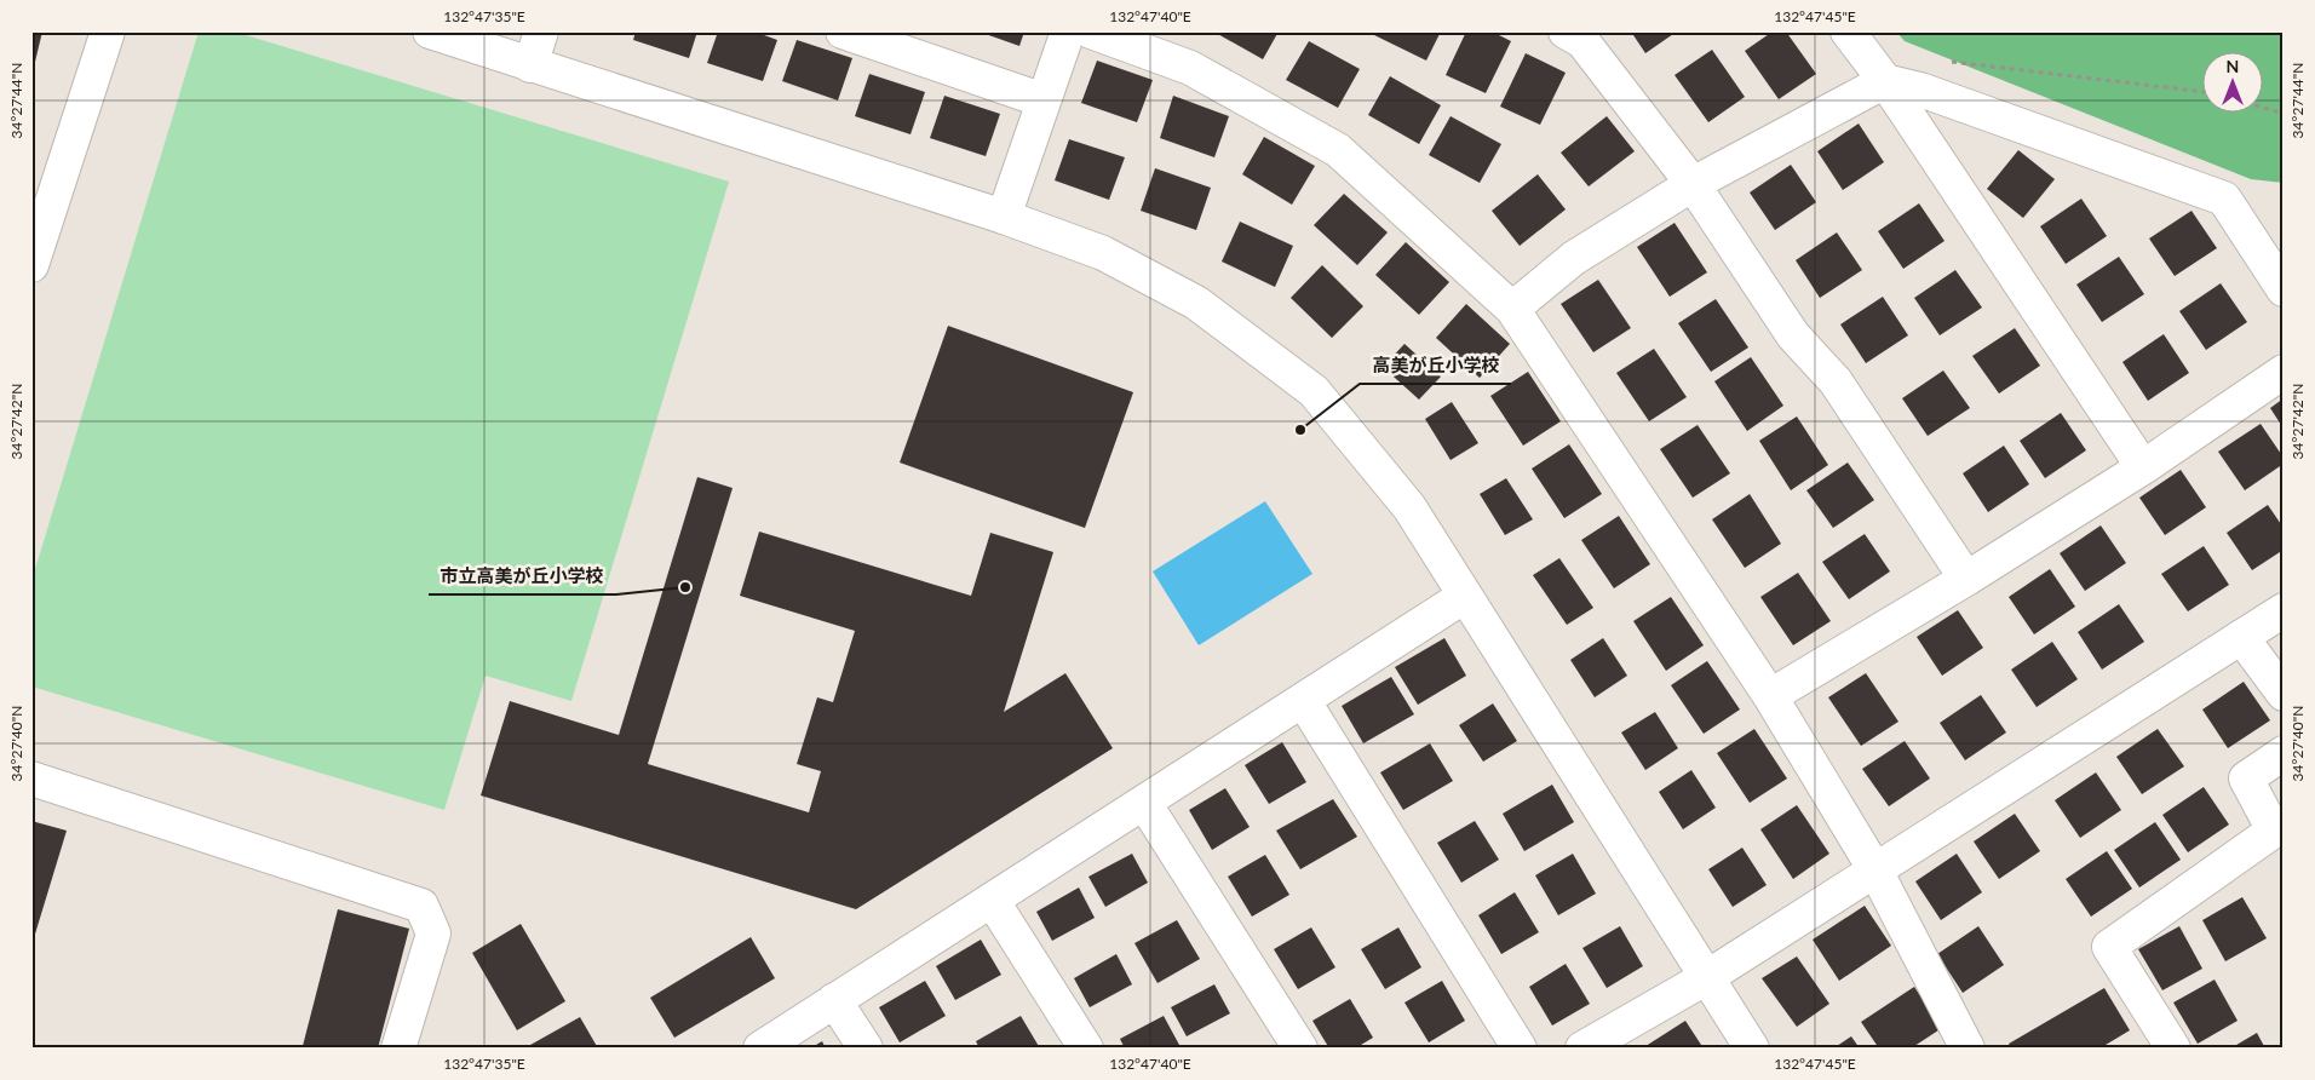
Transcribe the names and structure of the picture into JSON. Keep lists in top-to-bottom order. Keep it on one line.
{"places":["高美が丘小学校","市立高美が丘小学校"],"north":"top","coordinates":["132°47'35\"E","132°47'40\"E","132°47'45\"E","34°27'44\"N","34°27'42\"N","34°27'40\"N"]}
